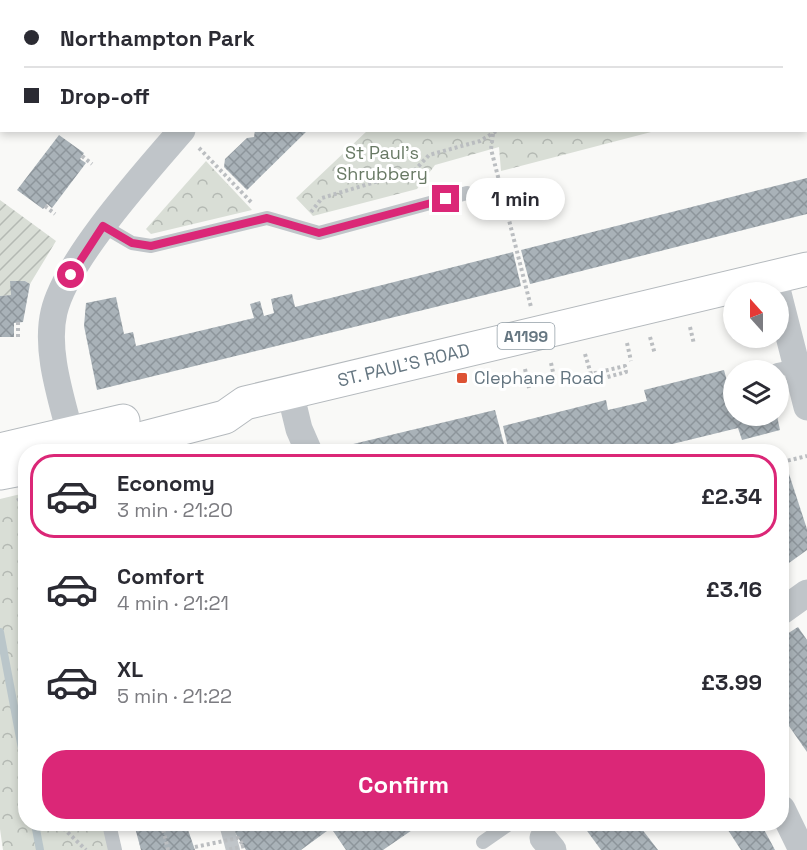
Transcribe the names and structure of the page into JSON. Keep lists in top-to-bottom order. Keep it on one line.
{"streets":{"main road":["A1199","ST. PAUL'S ROAD"]},"parks":["St Paul's Shrubbery"],"places":{"transit":["Clephane Road"]},"north":"top","page":{"banner":["Northampton Park","Drop-off"],"bubble":"1 min","list":[{"name":"Economy","note":"3 min · 21:20","value":"£2.34"},{"name":"Comfort","note":"4 min · 21:21","value":"£3.16"},{"name":"XL","note":"5 min · 21:22","value":"£3.99"}],"buttons":"Confirm"}}
